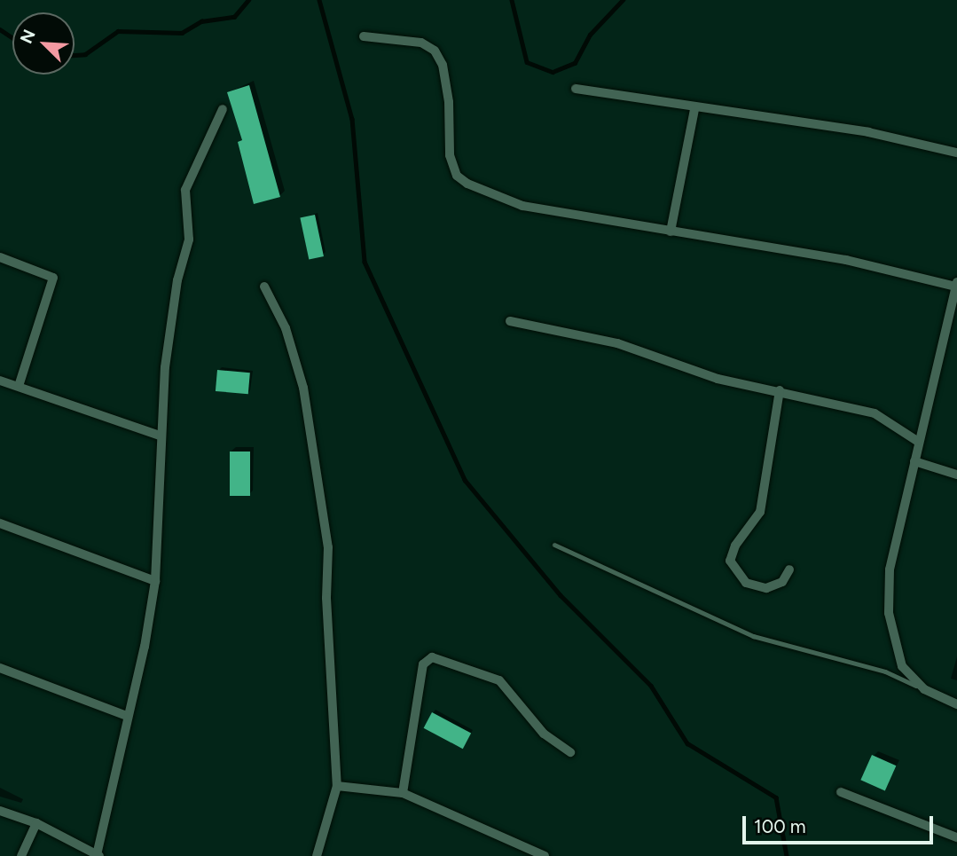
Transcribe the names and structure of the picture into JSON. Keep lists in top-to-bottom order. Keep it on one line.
{"scale_bar":"100 m","north":"top left"}
